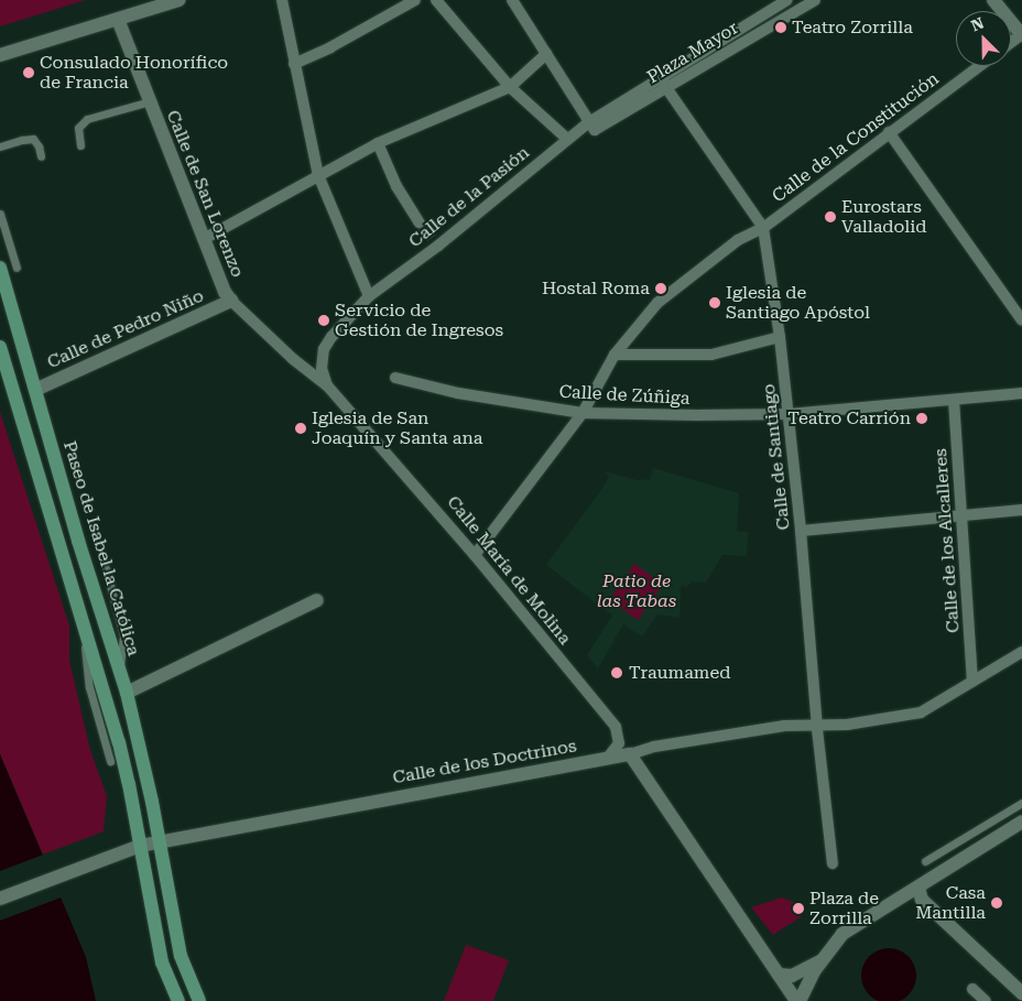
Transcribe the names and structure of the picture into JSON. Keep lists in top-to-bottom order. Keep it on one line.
{"streets":{"main road":["Paseo de Isabel la Católica"],"street":["Plaza Mayor","Calle de la Constitución","Calle de San Lorenzo","Calle de la Pasión","Calle de Pedro Niño","Calle de Zúñiga","Calle de Santiago","Calle de los Alcalleres","Calle María de Molina","Calle de los Doctrinos"]},"crossings":[["Plaza Mayor","Calle de la Pasión"],["Plaza Mayor","Calle de Santiago"],["Calle de la Constitución","Calle de Zúñiga"],["Calle de la Constitución","Calle de Santiago"],["Calle de la Constitución","Calle María de Molina"],["Calle de San Lorenzo","Calle de la Pasión"],["Calle de San Lorenzo","Calle de Pedro Niño"],["Calle de San Lorenzo","Calle María de Molina"],["Calle de la Pasión","Calle María de Molina"],["Calle de Pedro Niño","Paseo de Isabel la Católica"],["Calle de Zúñiga","Calle de Santiago"],["Calle de Zúñiga","Calle de los Alcalleres"],["Calle de Santiago","Calle de los Doctrinos"],["Calle de los Alcalleres","Calle de los Doctrinos"],["Paseo de Isabel la Católica","Calle de los Doctrinos"],["Calle María de Molina","Calle de los Doctrinos"]],"parks":["Patio de las Tabas"],"places":["Teatro Zorrilla","Consulado Honorífico de Francia","Eurostars Valladolid","Hostal Roma","Iglesia de Santiago Apóstol","Servicio de Gestión de Ingresos","Teatro Carrión","Iglesia de San Joaquín y Santa ana","Traumamed","Casa Mantilla","Plaza de Zorrilla"],"north":"top left"}
